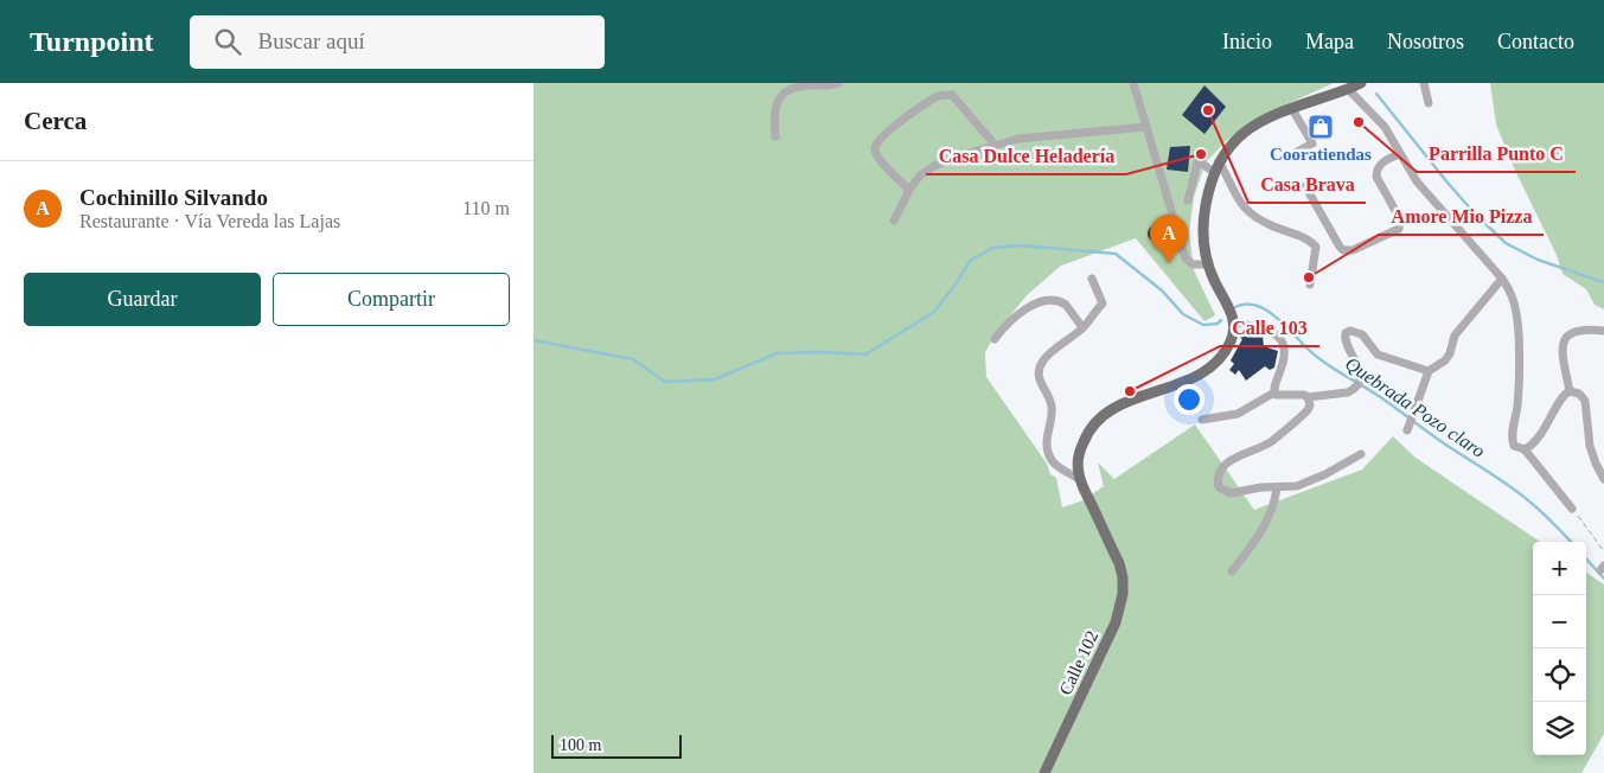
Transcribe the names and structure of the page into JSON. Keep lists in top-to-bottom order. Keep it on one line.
{"streets":{"main road":["Calle 102"]},"water":["Quebrada Pozo claro"],"places":{"other":["Casa Brava","Parrilla Punto C","Casa Dulce Heladería","Amore Mio Pizza","Calle 103"],"shop":["Cooratiendas"]},"scale_bar":"100 m","page":{"header":"Turnpoint","search":"Buscar aquí","nav":["Inicio","Mapa","Nosotros","Contacto"],"heading":"Cerca","list":[{"mark":"A","name":"Cochinillo Silvando","note":"Restaurante · Vía Vereda las Lajas","value":"110 m"}],"pins":"A","buttons":["Guardar","Compartir"],"map_buttons":["+","−"],"scale":"100 m"}}
